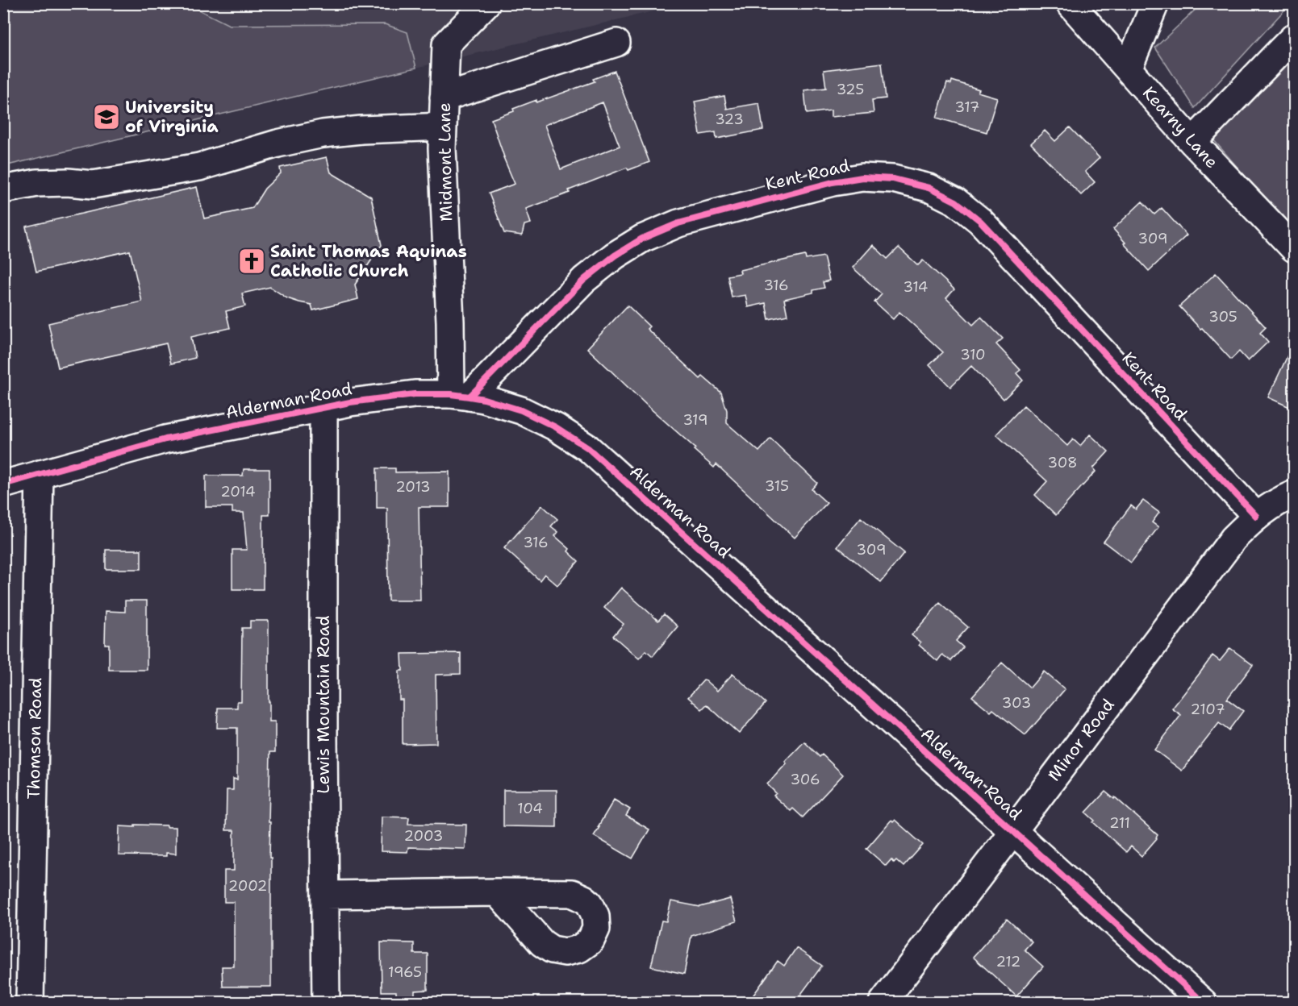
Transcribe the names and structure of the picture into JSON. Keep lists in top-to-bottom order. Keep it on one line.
{"streets":{"street":["Kearny Lane","Midmont Lane","Kent Road","Alderman Road","Lewis Mountain Road","Thomson Road","Minor Road"]},"crossings":[["Midmont Lane","Kent Road"],["Midmont Lane","Alderman Road"],["Kent Road","Alderman Road"],["Kent Road","Minor Road"],["Alderman Road","Lewis Mountain Road"],["Alderman Road","Thomson Road"],["Alderman Road","Minor Road"]],"places":{"school or university":["University of Virginia"],"church":["Saint Thomas Aquinas Catholic Church"]},"house_numbers":["325","317","323","309","316","314","305","310","319","308","315","2013","2014","316","309","303","2107","306","104","211","2003","2002","212","1965"]}
